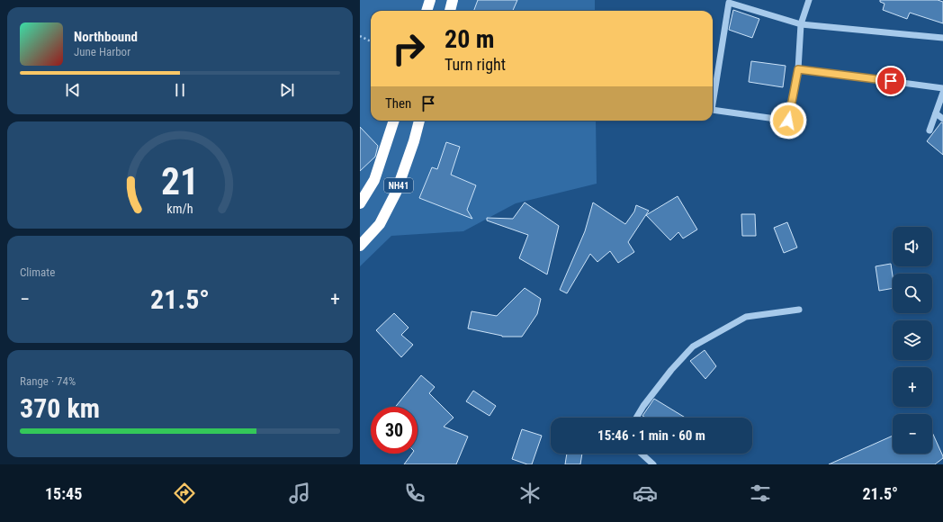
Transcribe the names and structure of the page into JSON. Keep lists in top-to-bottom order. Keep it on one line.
{"streets":{"highway":["NH41"]},"page":{"turn":["20 m","Turn right"],"song":["Northbound","June Harbor"],"then":"Then","map_buttons":["+","−"],"tile":["Climate",["Range · 74%","370 km"]],"heat":["−","21.5°","+"],"limit":"30","trip":"15:46 · 1 min · 60 m","tabs":["15:45","21.5°"],"gauge":["21","km/h"]}}
